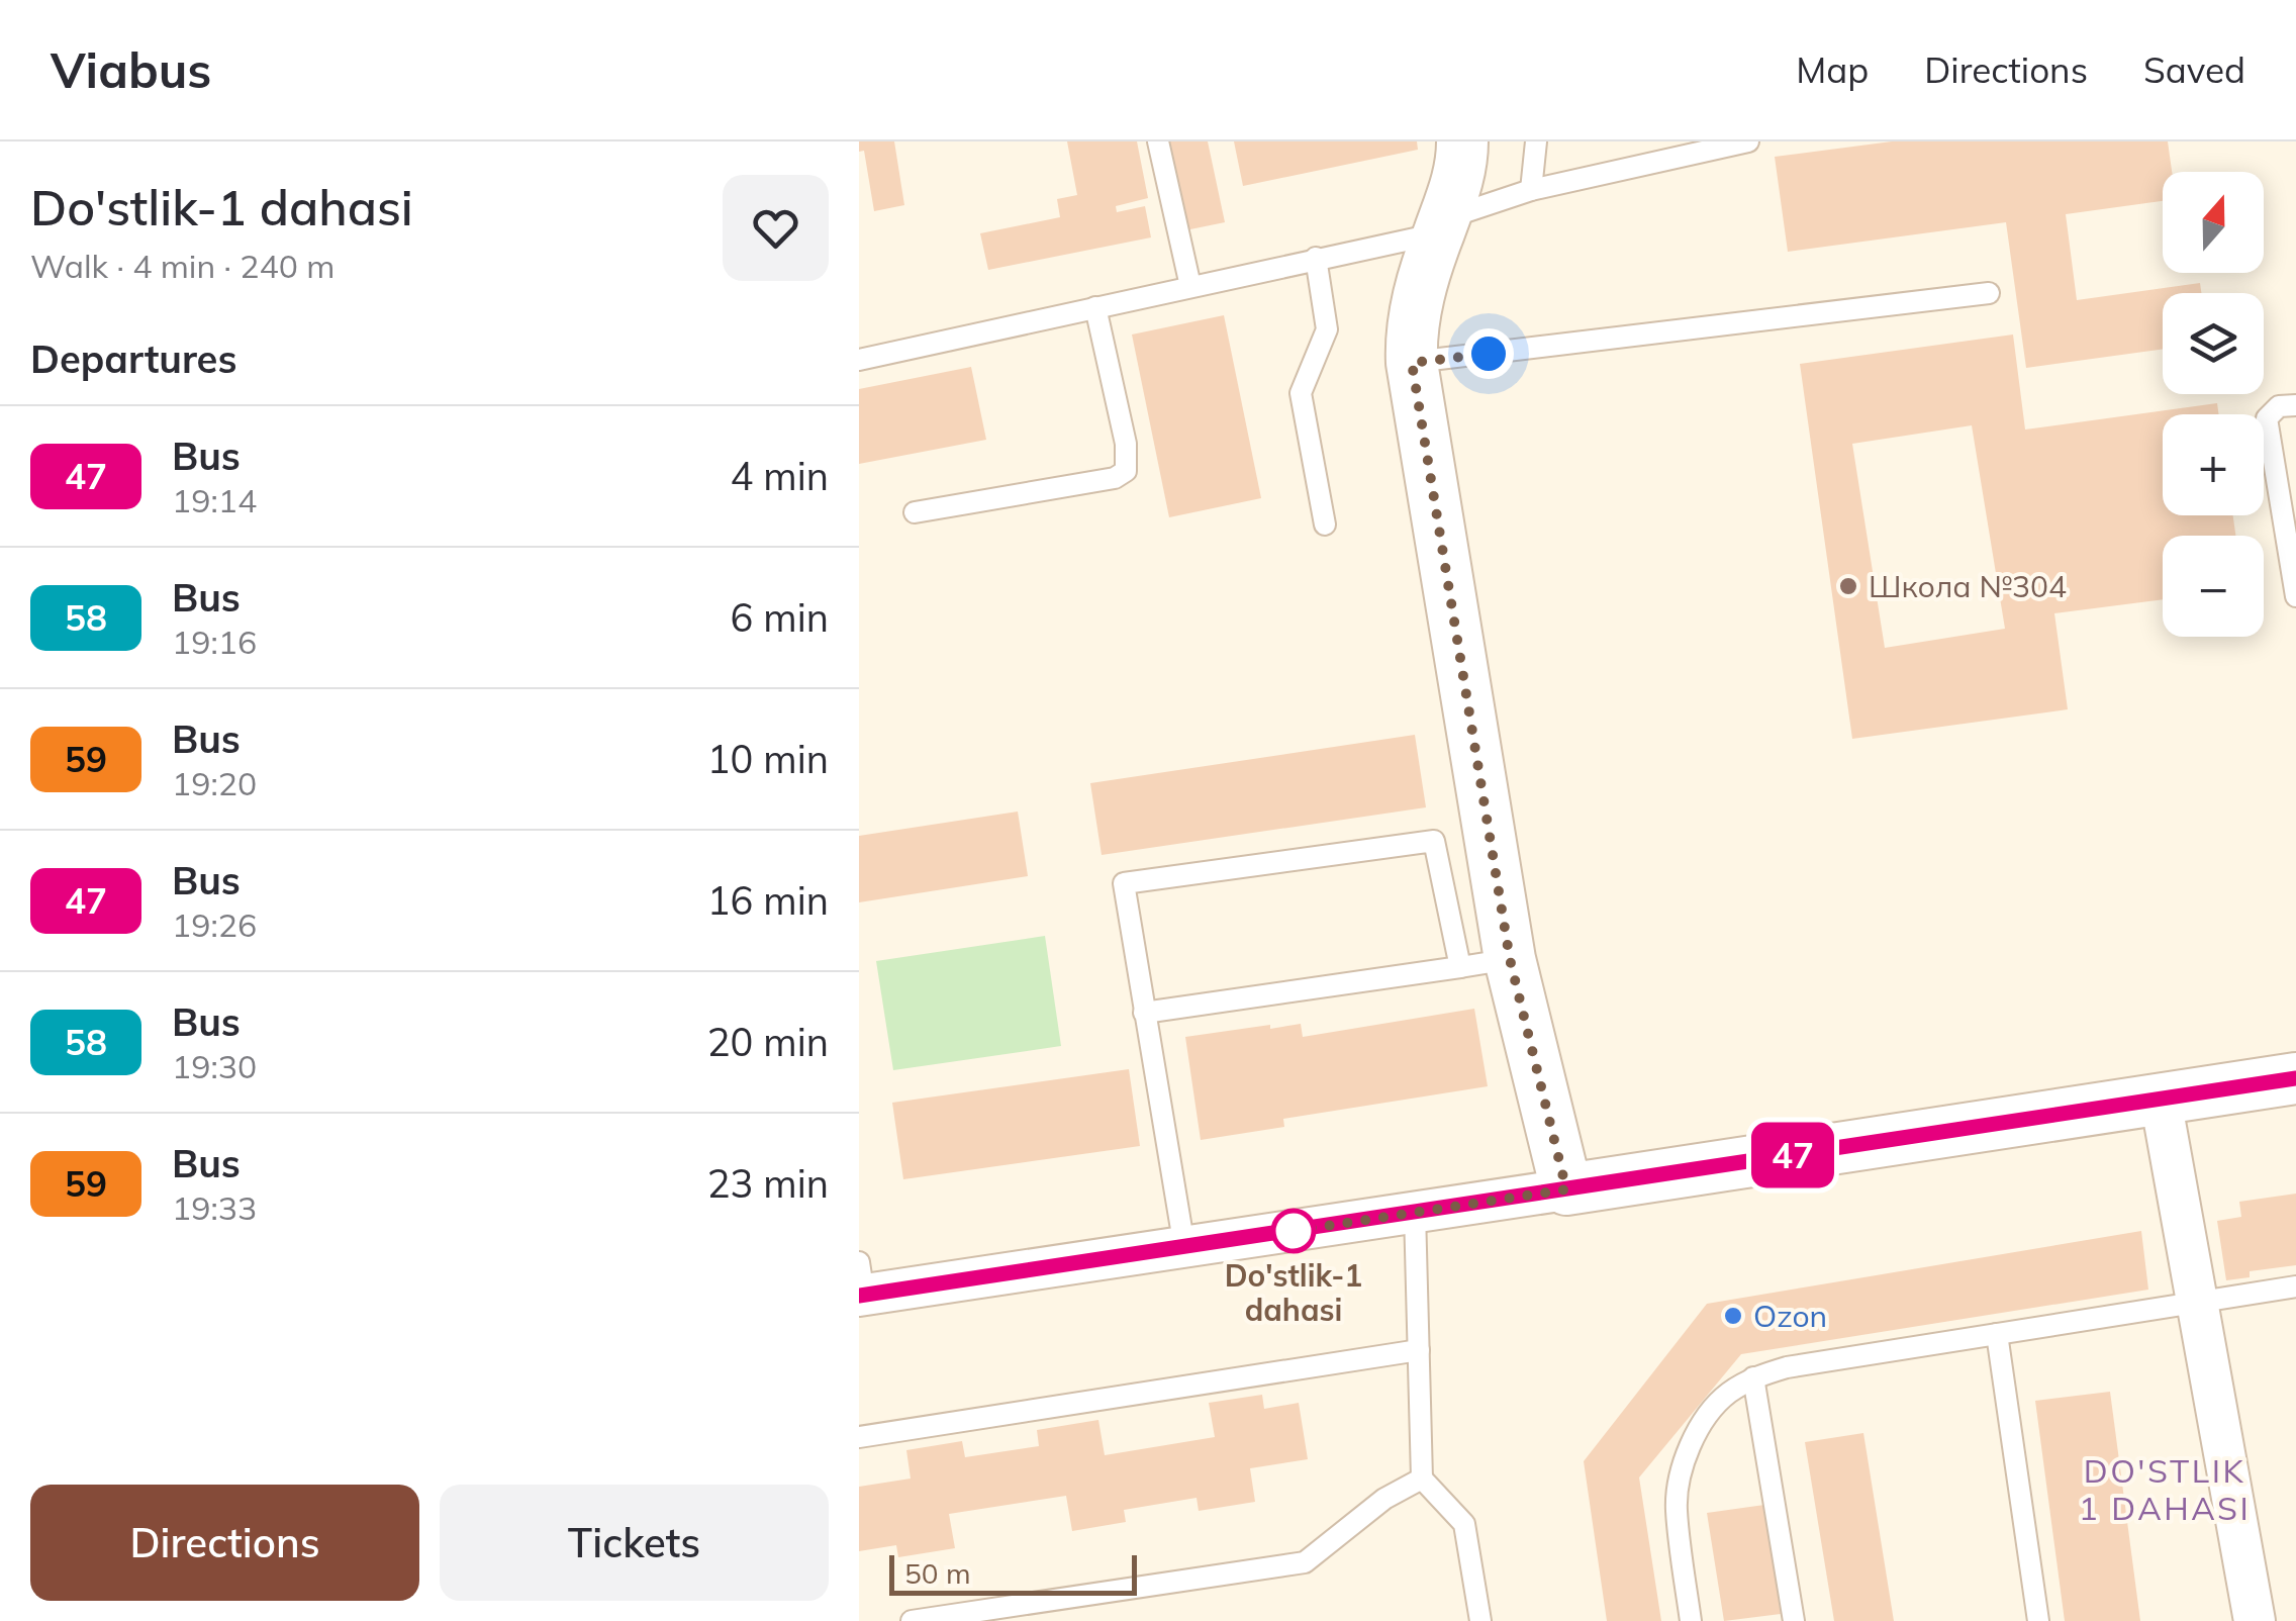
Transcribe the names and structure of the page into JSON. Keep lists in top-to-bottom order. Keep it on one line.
{"districts":["DO'STLIK 1 DAHASI"],"places":["Школа №304","Do'stlik-1 dahasi","Ozon"],"lines":["bus line 47"],"scale_bar":"50 m","north":"top","page":{"header":"Viabus","nav":["Map","Directions","Saved"],"heading":[["Do'stlik-1 dahasi","Walk · 4 min · 240 m"],"Departures"],"on_map":"47","map_buttons":["+","−"],"list":[{"mark":"47","name":"Bus","note":"19:14","value":"4 min"},{"mark":"58","name":"Bus","note":"19:16","value":"6 min"},{"mark":"59","name":"Bus","note":"19:20","value":"10 min"},{"mark":"47","name":"Bus","note":"19:26","value":"16 min"},{"mark":"58","name":"Bus","note":"19:30","value":"20 min"},{"mark":"59","name":"Bus","note":"19:33","value":"23 min"}],"buttons":["Directions","Tickets"],"scale":"50 m"}}
